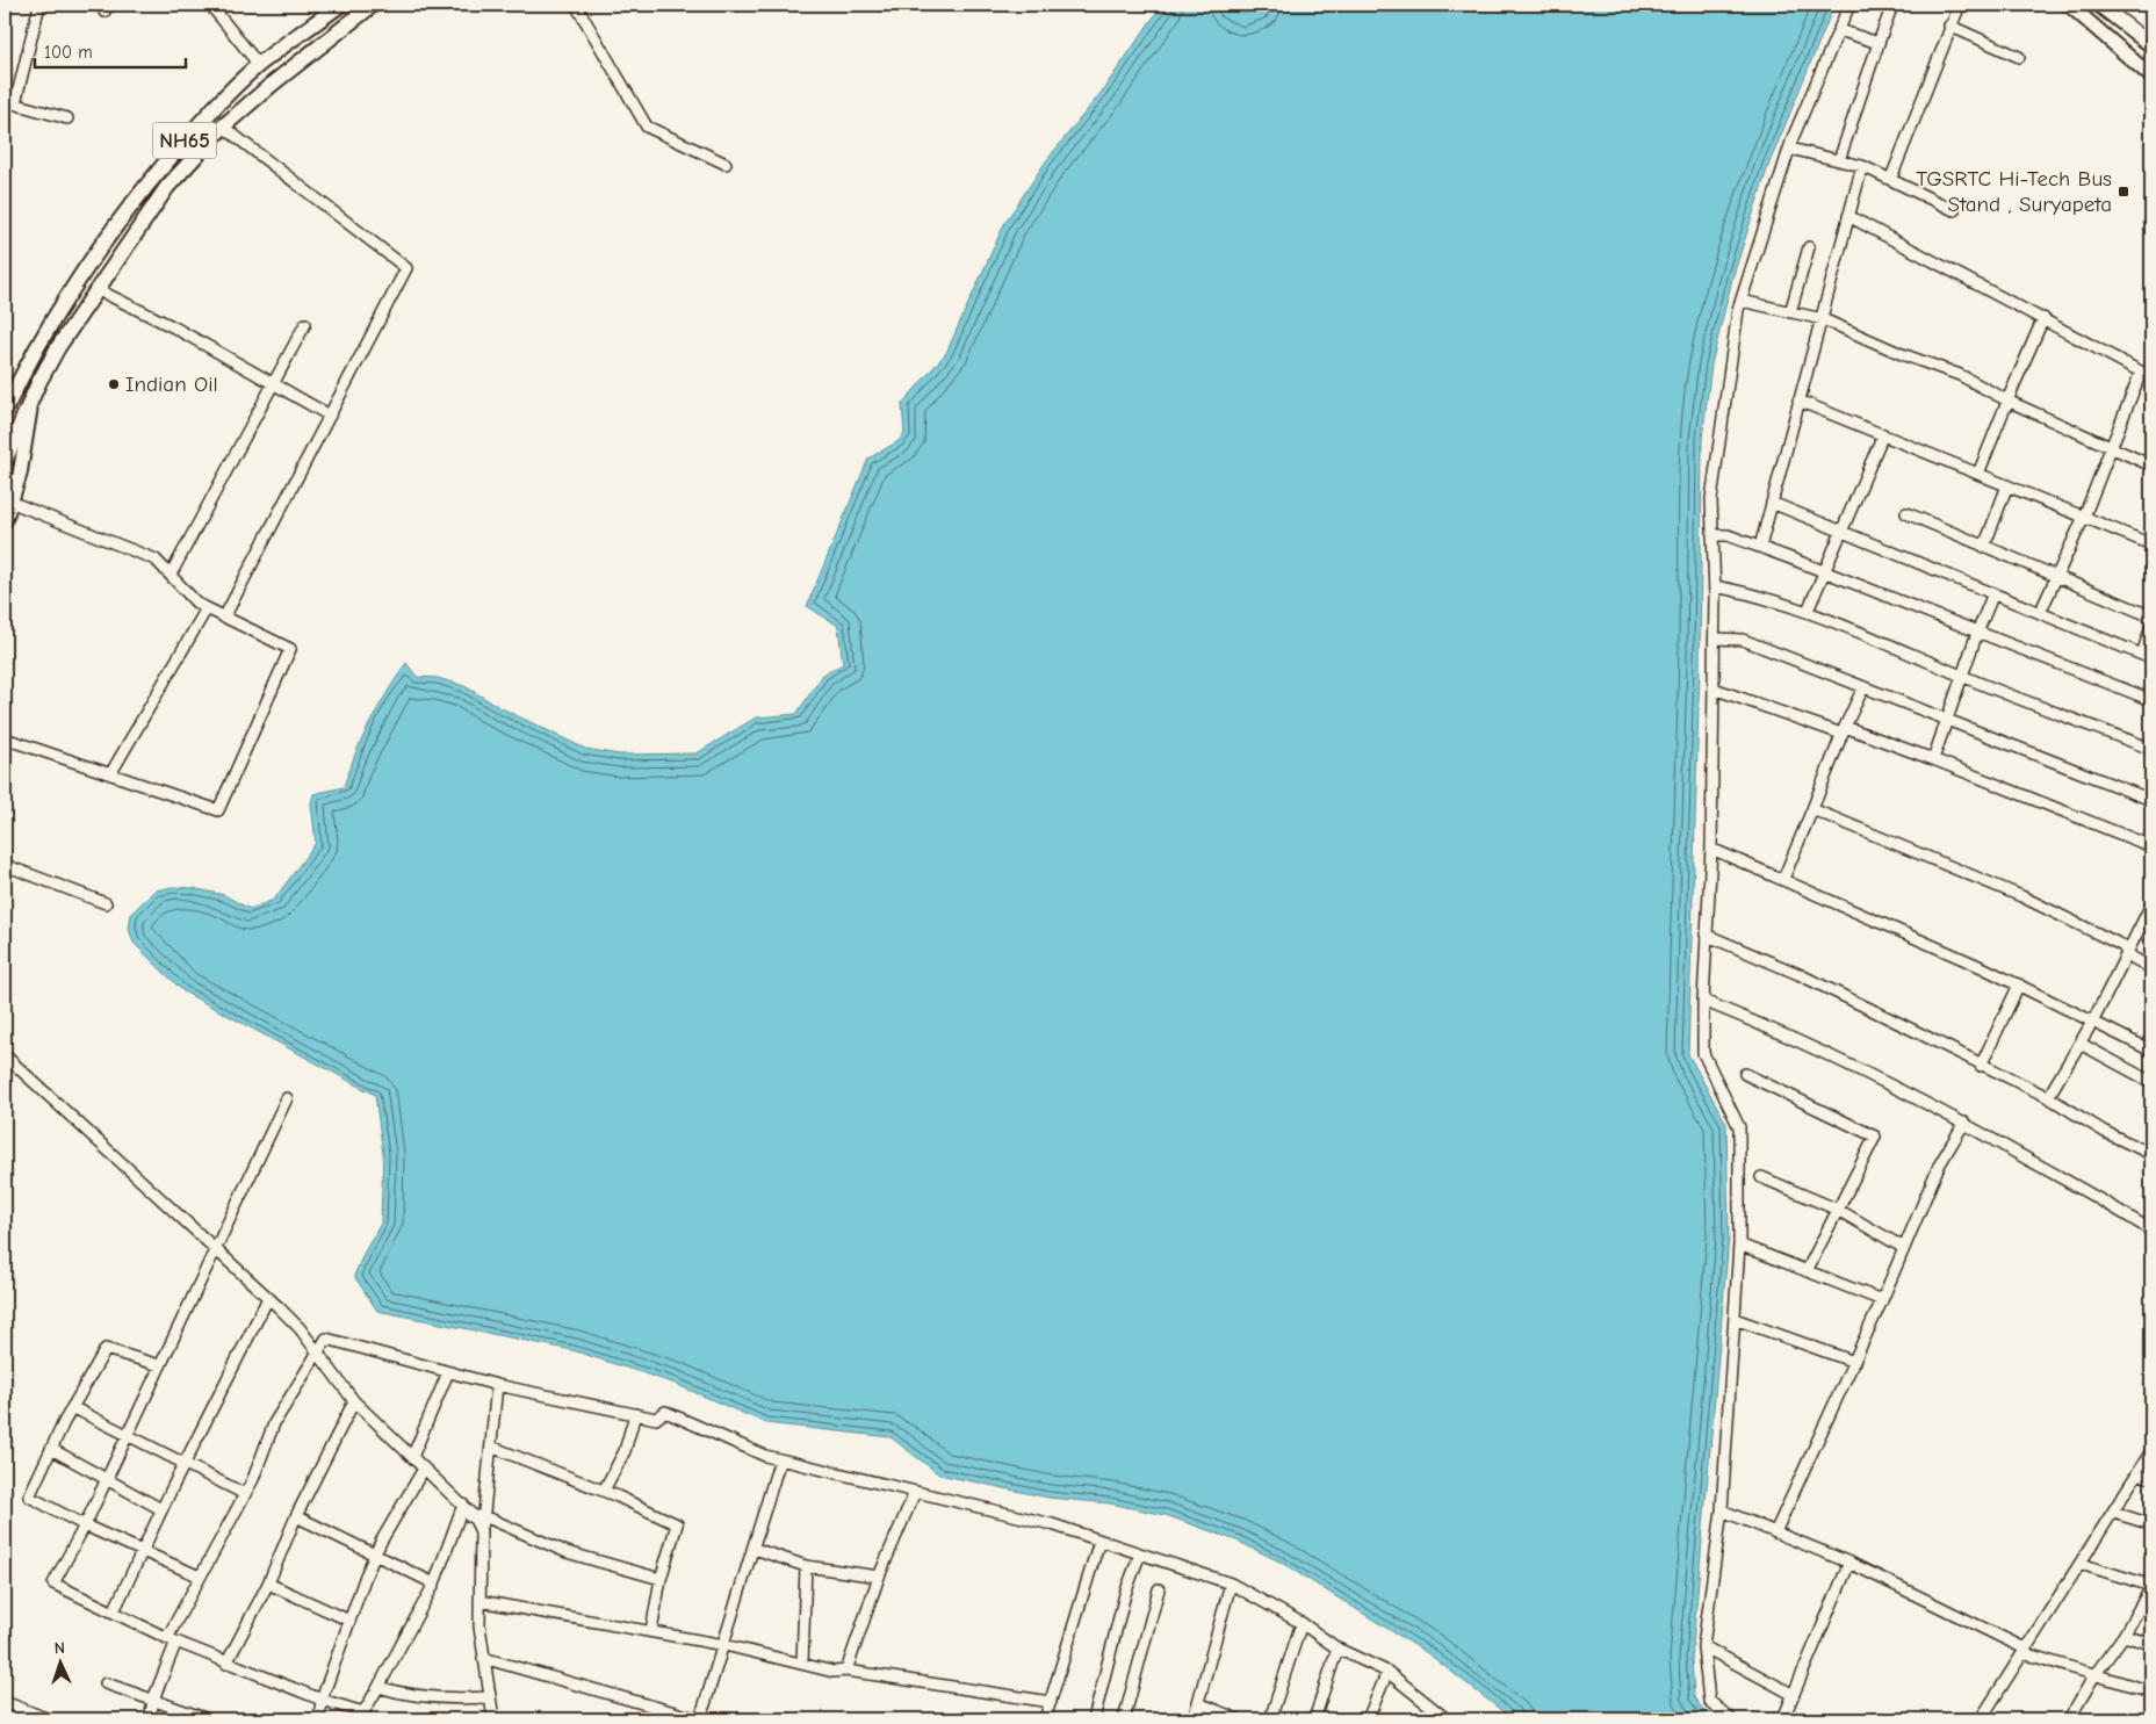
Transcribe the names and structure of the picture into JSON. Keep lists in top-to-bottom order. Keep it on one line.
{"streets":{"highway":["NH65"]},"places":{"transit":["TGSRTC Hi-Tech Bus Stand , Suryapeta"],"other":["Indian Oil"]},"scale_bar":"100 m","north":"top"}
